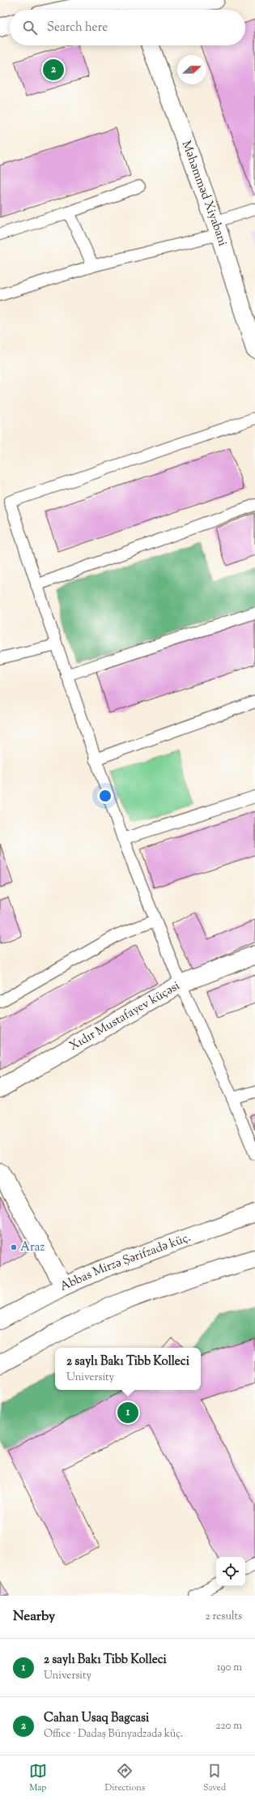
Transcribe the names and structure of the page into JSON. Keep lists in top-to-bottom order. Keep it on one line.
{"streets":{"street":["Məhəmməd Xiyabani","Xıdır Mustafayev küçəsi","Abbas Mirzə Şərifzadə küç."]},"places":["Araz"],"north":"right","page":{"search":"Search here","pins":["2","1"],"popup":["2 saylı Bakı Tibb Kolleci","University"],"heading":["Nearby","2 results"],"list":[{"mark":"1","name":"2 saylı Bakı Tibb Kolleci","note":"University","value":"190 m"},{"mark":"2","name":"Cahan Usaq Bagcasi","note":"Office · Dadaş Bünyadzadə küç.","value":"220 m"}],"nav":["Map","Directions","Saved"]}}
